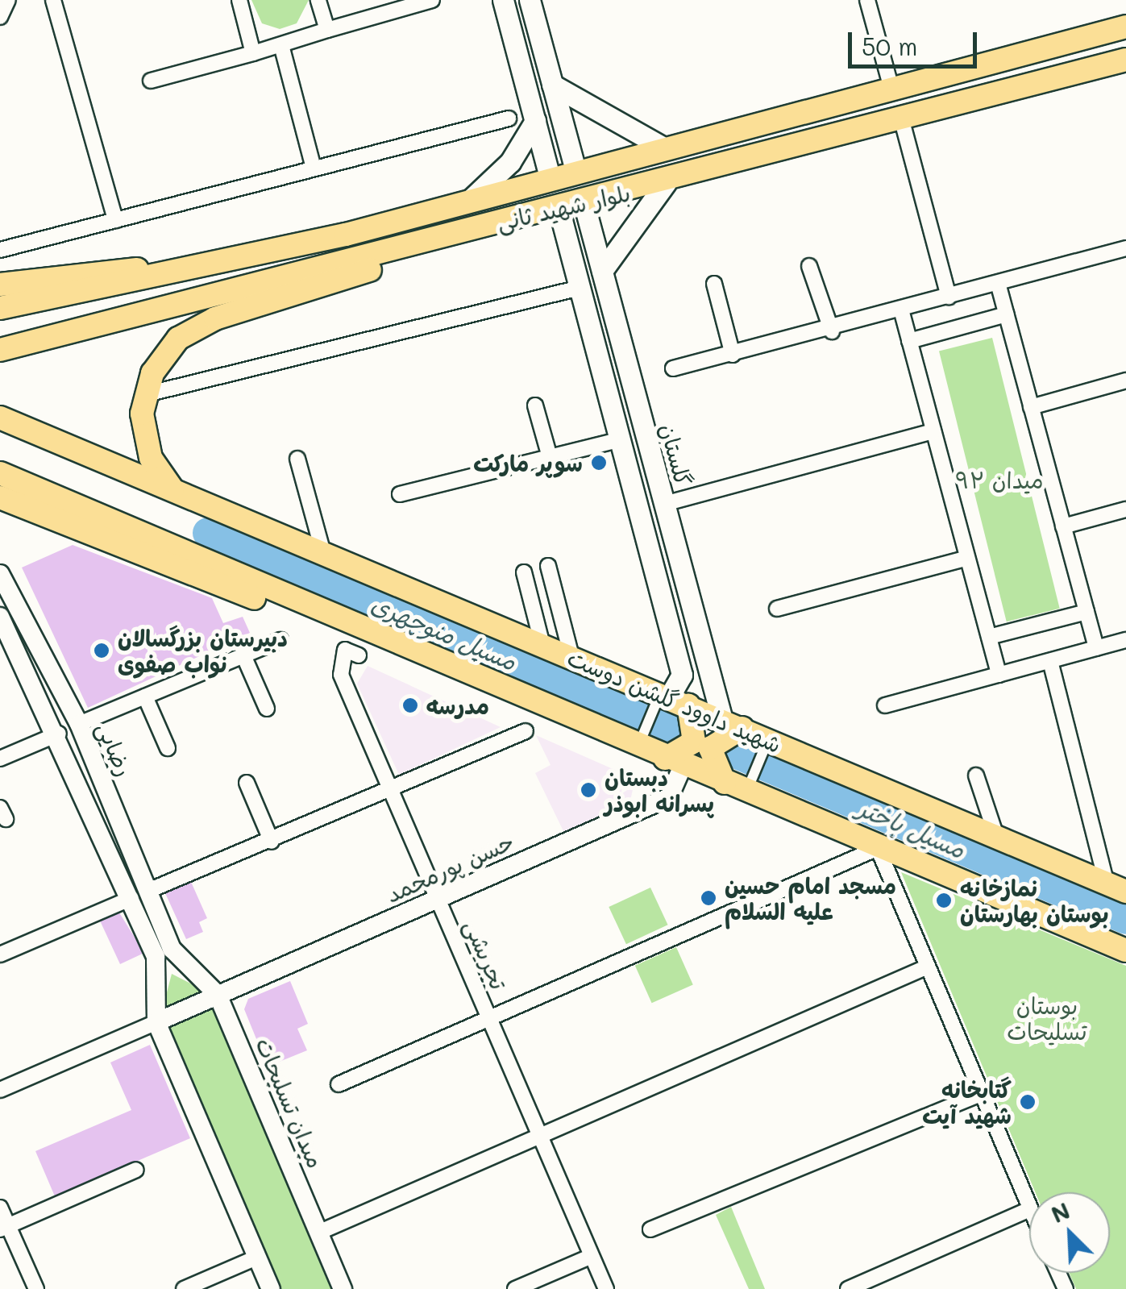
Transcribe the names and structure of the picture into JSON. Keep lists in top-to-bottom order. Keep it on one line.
{"streets":{"main road":["بلوار شهید ثانی","گلستان","شهید داوود گلشن دوست"],"street":["رضایی","حسن پورمحمد","تجریشی","میدان تسلیحات"]},"crossings":[["بلوار شهید ثانی","گلستان"],["گلستان","شهید داوود گلشن دوست"],["رضایی","میدان تسلیحات"],["حسن پورمحمد","تجریشی"],["حسن پورمحمد","میدان تسلیحات"]],"water":["مسیل منوچهری","مسیل باختر"],"parks":["میدان ۹۲","بوستان تسلیحات"],"places":["سوپر مارکت","دبیرستان بزرگسالان نواب صفوی","مدرسه","دبستان پسرانه ابوذر","مسجد امام حسین علیه السلام","نمازخانه بوستان بهارستان","گتابخانه شهید آیت"],"scale_bar":"50 m","north":"top left"}
